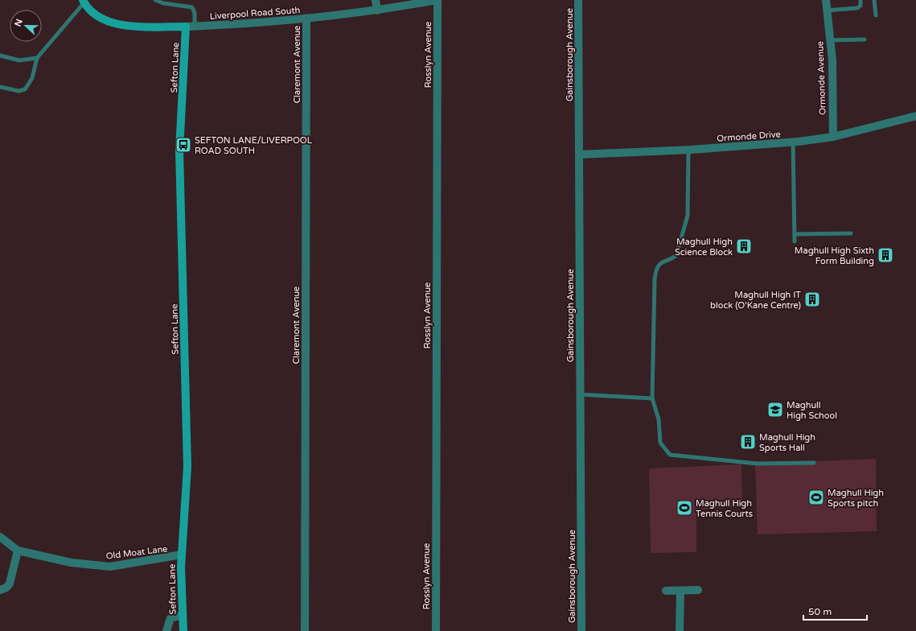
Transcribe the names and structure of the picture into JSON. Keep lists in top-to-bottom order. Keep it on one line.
{"streets":{"main road":["Liverpool Road South","Sefton Lane"],"street":["Rosslyn Avenue","Gainsborough Avenue","Claremont Avenue","Ormonde Avenue","Ormonde Drive","Old Moat Lane"]},"crossings":[["Liverpool Road South","Rosslyn Avenue"],["Liverpool Road South","Claremont Avenue"],["Liverpool Road South","Sefton Lane"],["Gainsborough Avenue","Ormonde Drive"],["Sefton Lane","Old Moat Lane"],["Ormonde Avenue","Ormonde Drive"]],"places":{"bus stop":["SEFTON LANE/LIVERPOOL ROAD SOUTH"],"building":["Maghull High Science Block","Maghull High Sixth Form Building","Maghull High IT block (O'Kane Centre)","Maghull High Sports Hall"],"school or university":["Maghull High School"],"sports":["Maghull High Sports pitch","Maghull High Tennis Courts"]},"scale_bar":"50 m","north":"left"}
